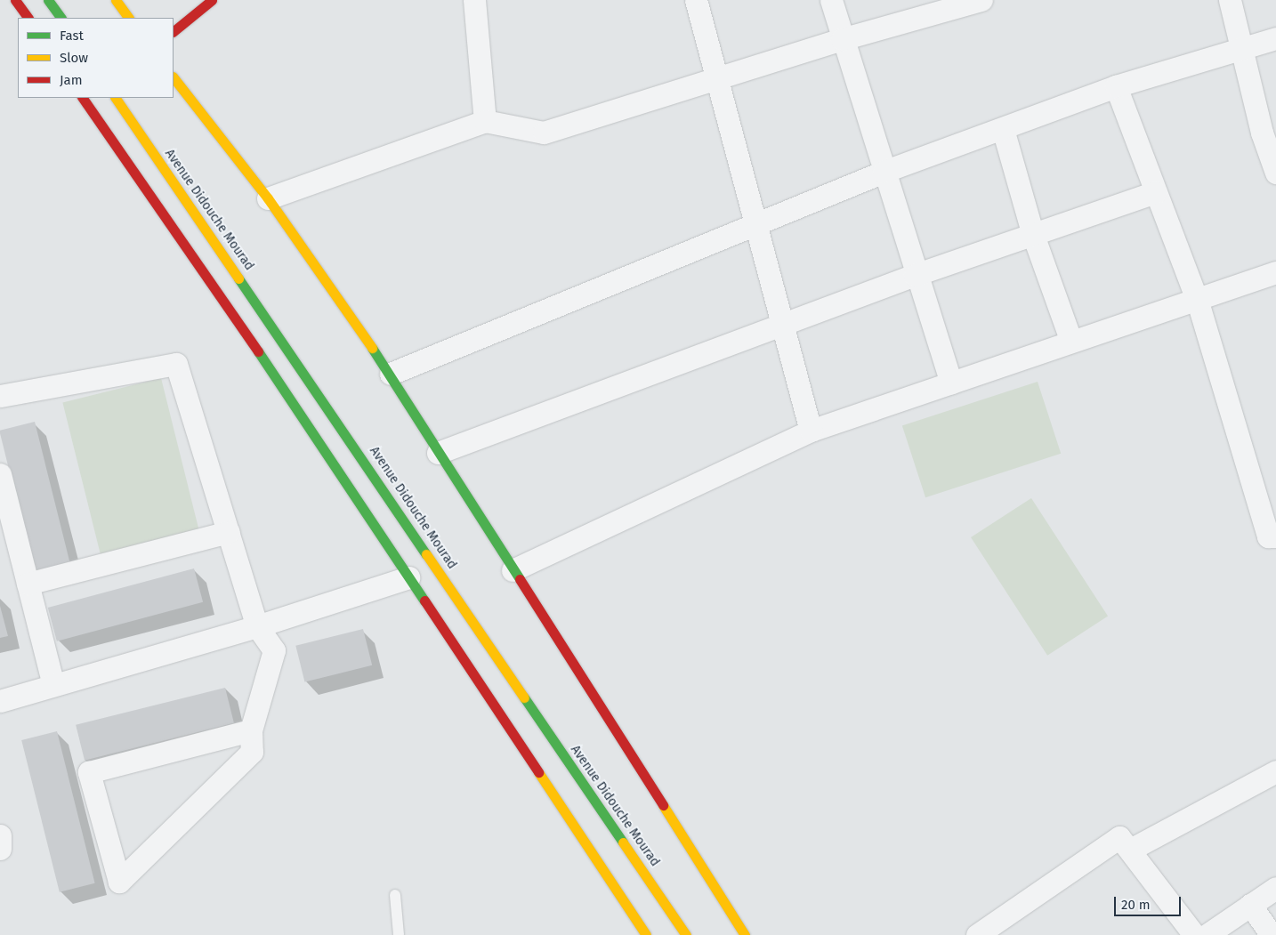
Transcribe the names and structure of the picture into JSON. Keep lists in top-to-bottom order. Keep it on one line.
{"streets":{"main road":["Avenue Didouche Mourad"]},"legend":["Fast","Slow","Jam"],"scale_bar":"20 m"}
